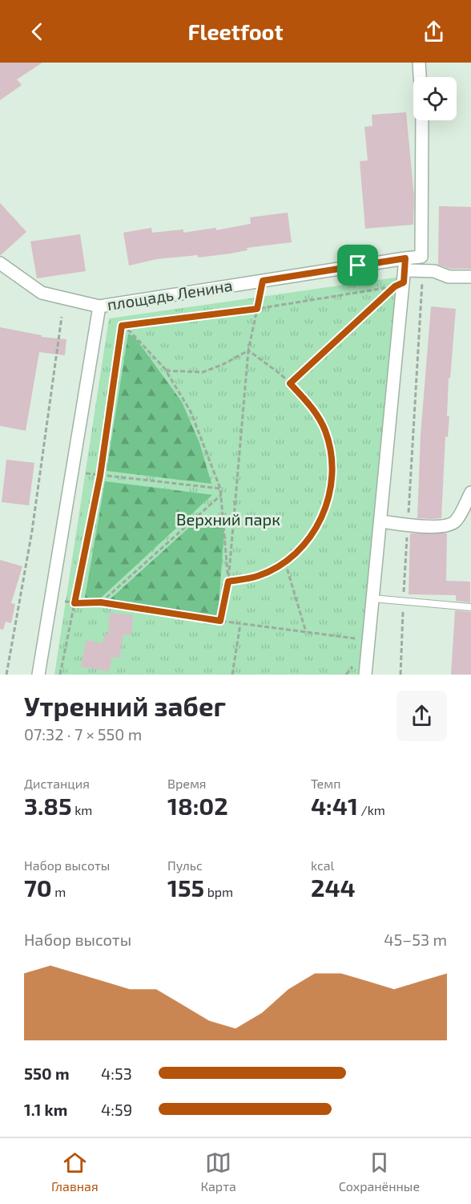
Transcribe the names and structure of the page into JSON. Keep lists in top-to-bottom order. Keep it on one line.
{"streets":{"street":["площадь Ленина"]},"parks":["Верхний парк"],"page":{"header":"Fleetfoot","heading":["Утренний забег","07:32 · 7 × 550 m"],"stats":[["Дистанция","3.85 km"],["Время","18:02"],["Темп","4:41 /km"],["Набор высоты","70 m"],["Пульс","155 bpm"],["kcal","244"]],"chart":["Набор высоты","45–53 m"],"list":[{"name":"550 m","note":"4:53"},{"name":"1.1 km","note":"4:59"}],"tabs":["Главная","Карта","Сохранённые"]}}
